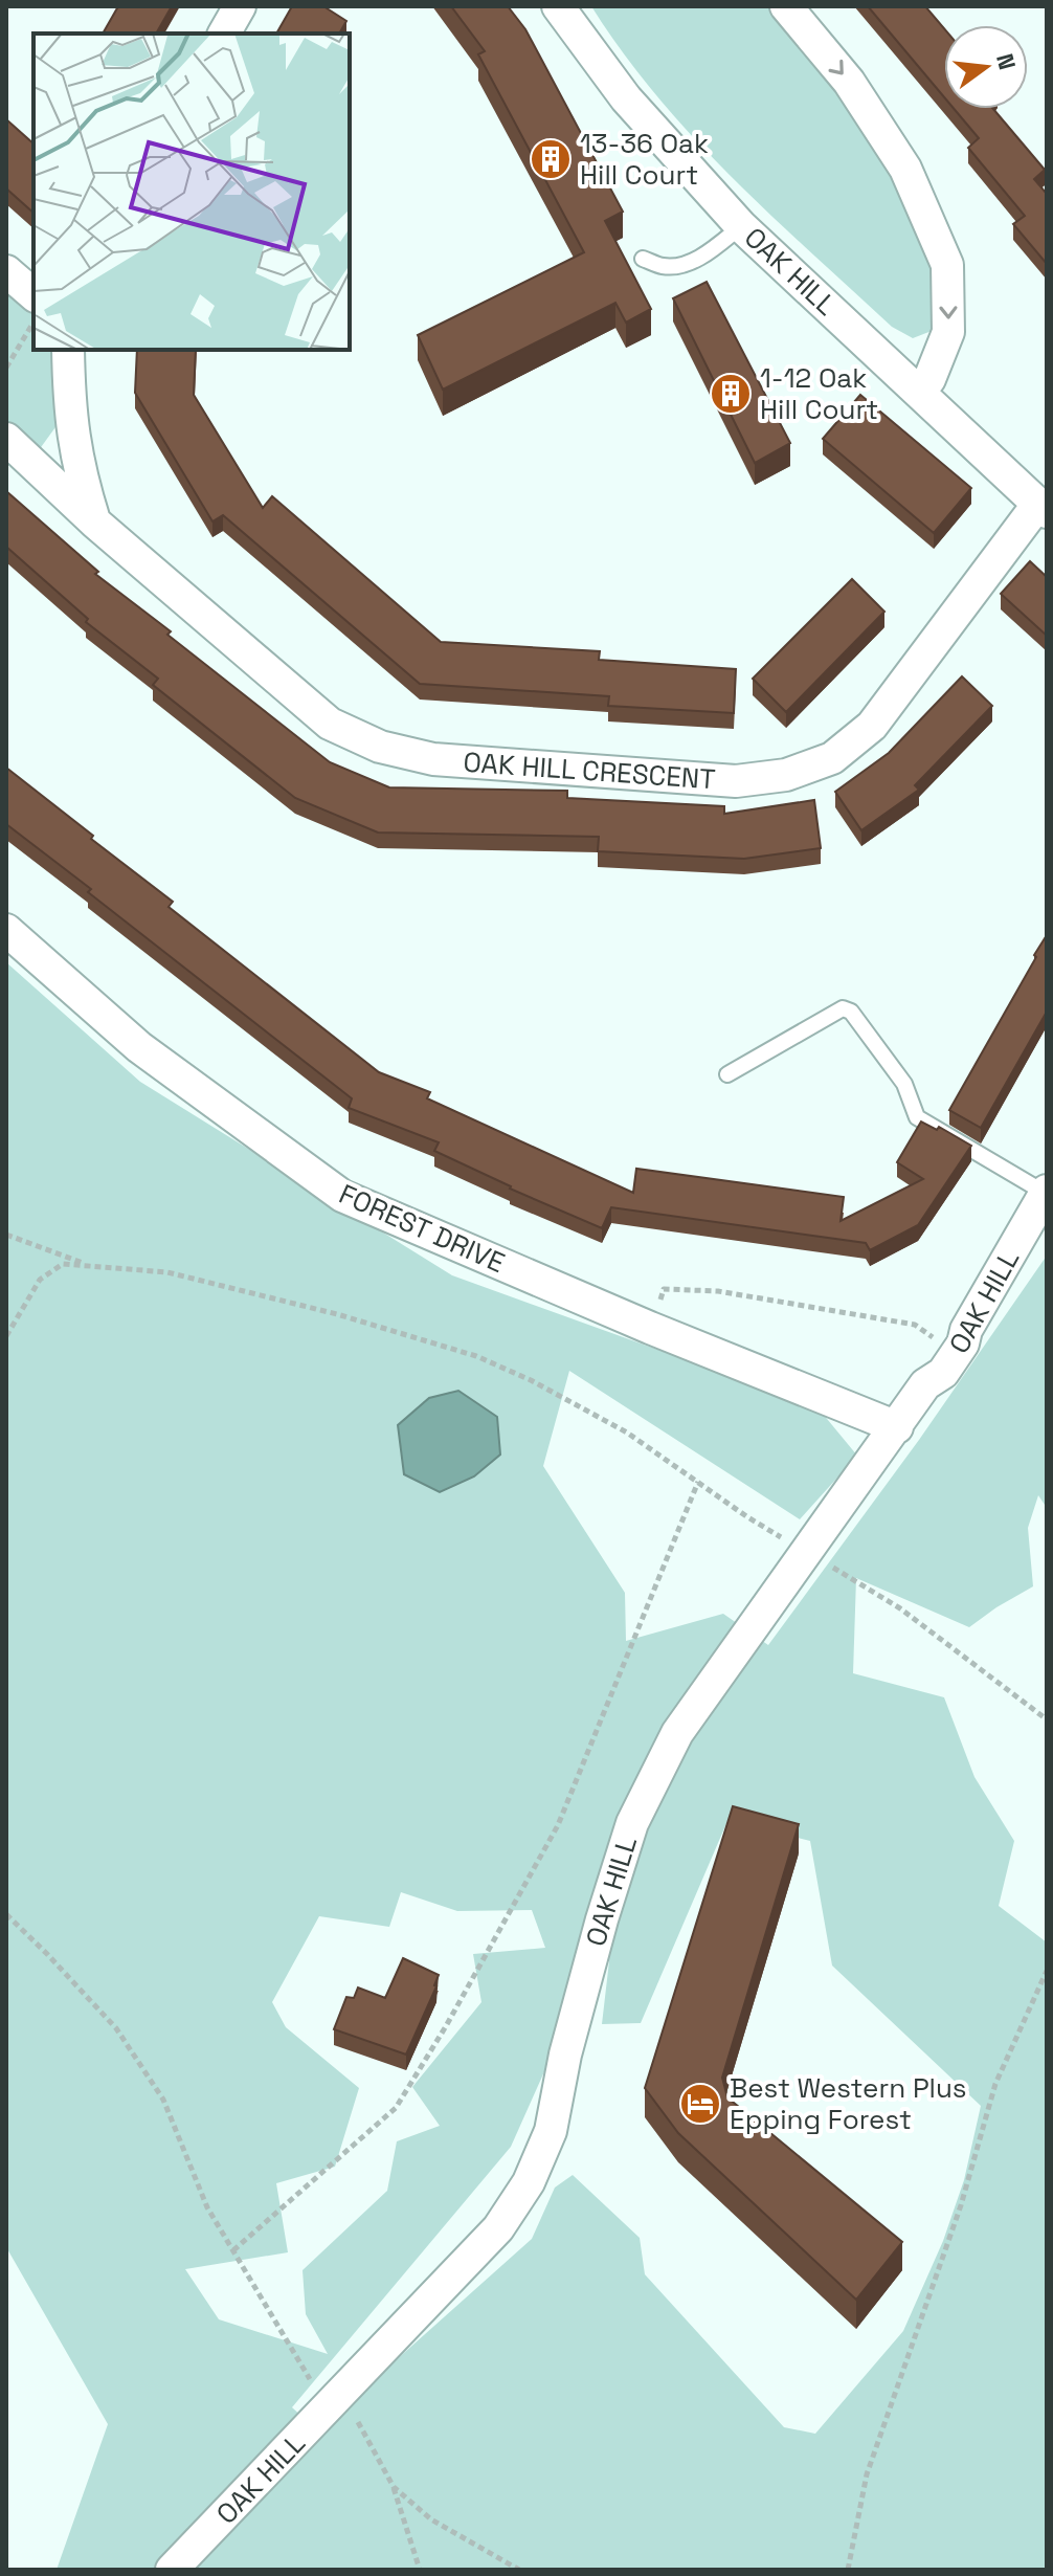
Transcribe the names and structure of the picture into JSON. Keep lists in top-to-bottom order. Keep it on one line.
{"streets":{"street":["OAK HILL","OAK HILL CRESCENT","FOREST DRIVE"]},"crossings":[["OAK HILL","OAK HILL CRESCENT"],["OAK HILL","FOREST DRIVE"]],"places":{"building":["13-36 Oak Hill Court","1-12 Oak Hill Court"],"hotel":["Best Western Plus Epping Forest"]},"north":"right"}
